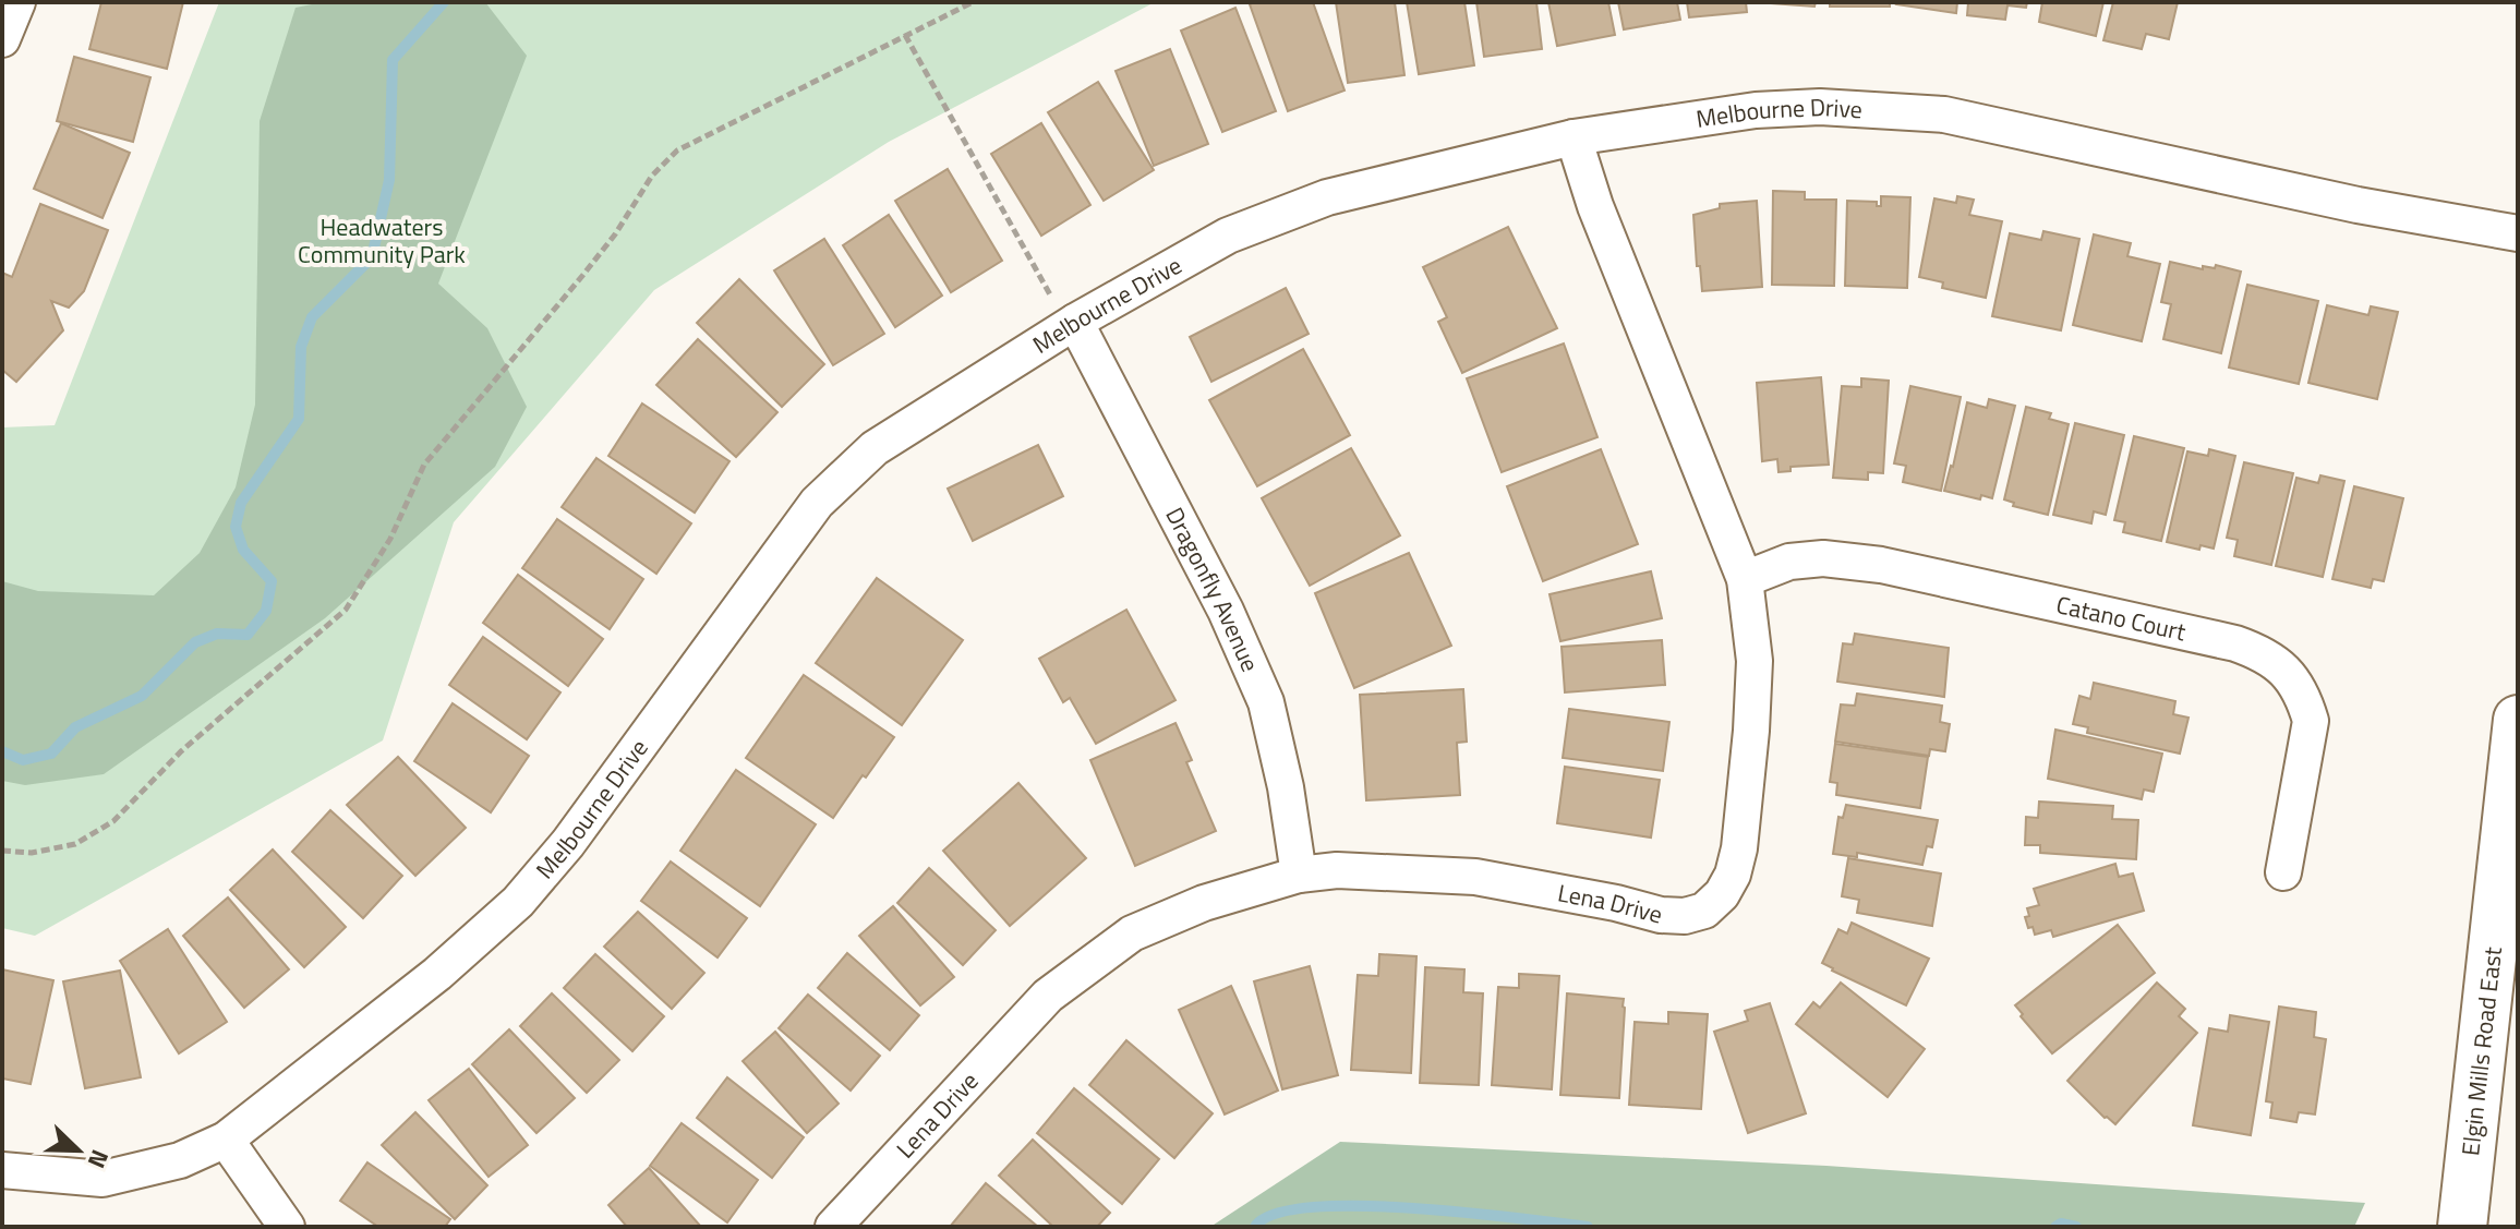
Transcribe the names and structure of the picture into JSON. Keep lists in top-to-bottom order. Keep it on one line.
{"streets":{"main road":["Elgin Mills Road East"],"street":["Melbourne Drive","Dragonfly Avenue","Catano Court","Lena Drive"]},"crossings":[["Melbourne Drive","Dragonfly Avenue"],["Melbourne Drive","Lena Drive"],["Dragonfly Avenue","Lena Drive"],["Catano Court","Lena Drive"]],"parks":["Headwaters Community Park"],"north":"bottom right"}
